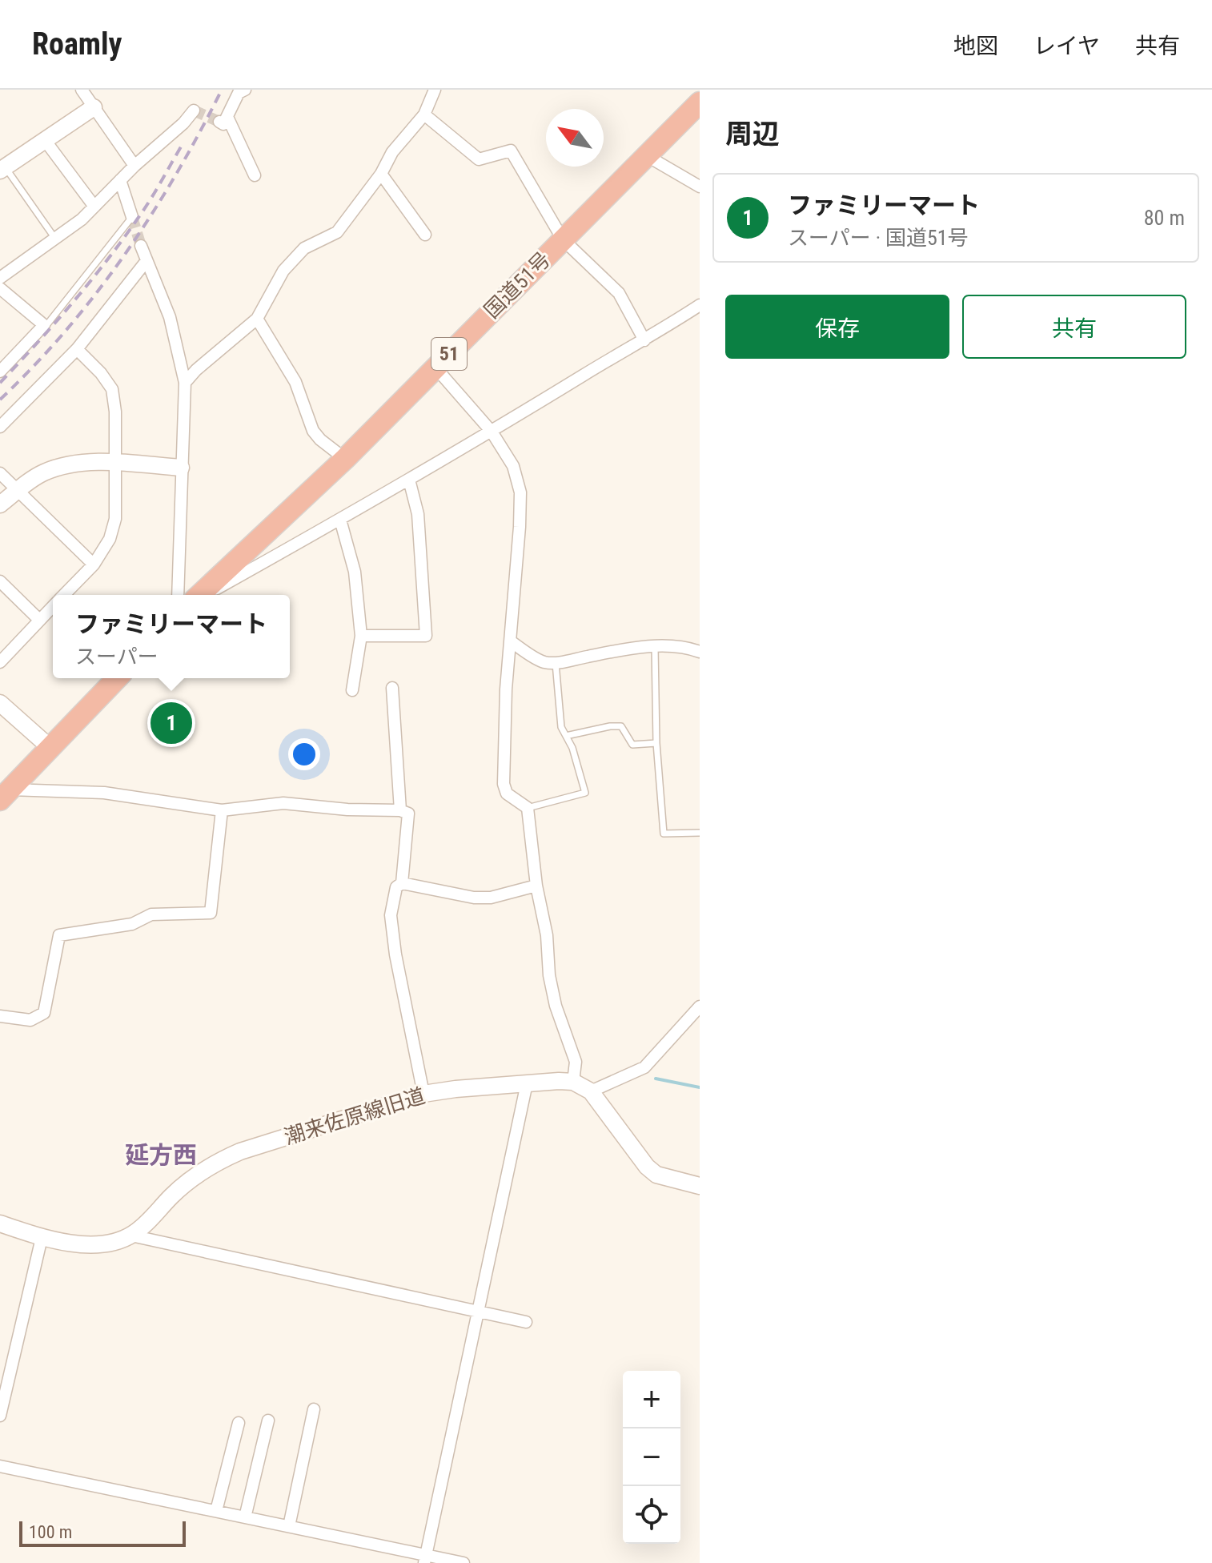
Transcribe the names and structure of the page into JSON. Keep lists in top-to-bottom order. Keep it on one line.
{"streets":{"highway":["国道51号","51"],"street":["潮来佐原線旧道"]},"districts":["延方西"],"scale_bar":"100 m","north":"top left","page":{"header":"Roamly","nav":["地図","レイヤ","共有"],"heading":"周辺","list":[{"mark":"1","name":"ファミリーマート","note":"スーパー · 国道51号","value":"80 m"}],"buttons":["保存","共有"],"popup":["ファミリーマート","スーパー"],"pins":"1","map_buttons":["+","−"],"scale":"100 m"}}
